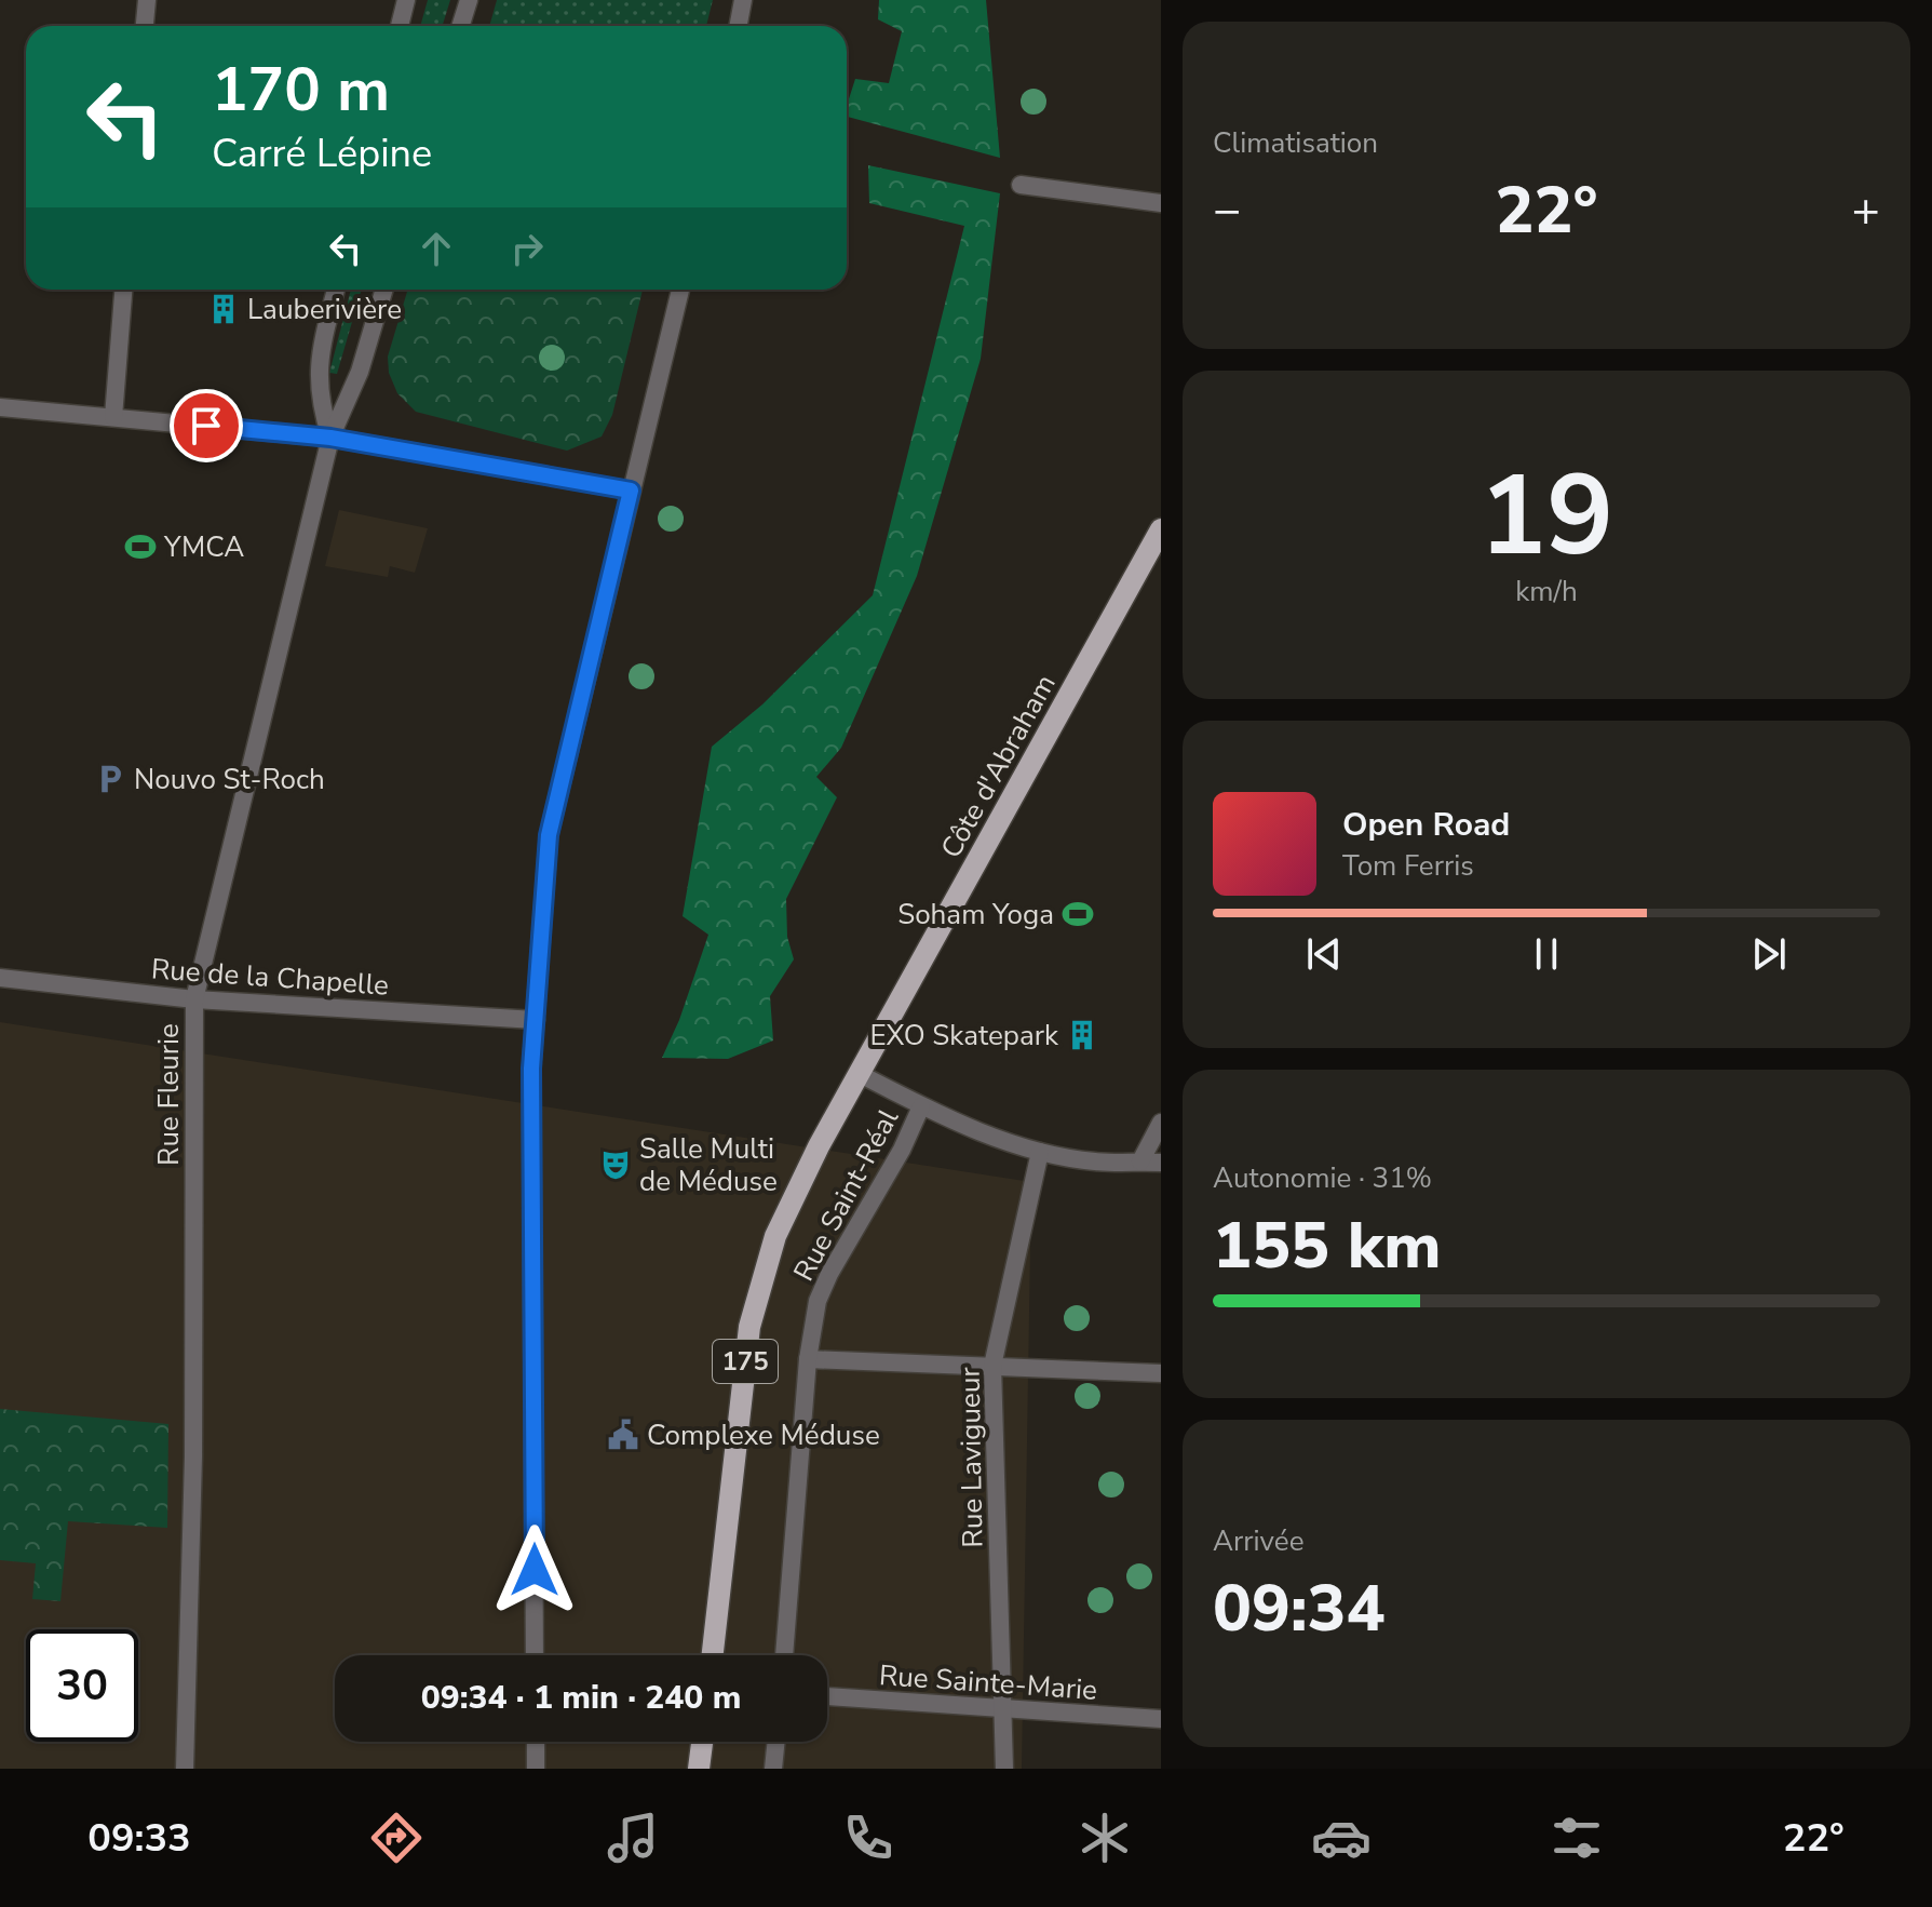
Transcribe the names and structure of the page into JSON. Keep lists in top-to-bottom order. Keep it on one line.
{"streets":{"main road":["Côte d'Abraham","175"],"street":["Rue de la Chapelle","Rue Fleurie","Rue Saint-Réal","Rue Lavigueur","Rue Sainte-Marie"]},"crossings":[["Rue de la Chapelle","Rue Fleurie"],["Rue Lavigueur","Rue Sainte-Marie"]],"places":{"building":["Lauberivière","EXO Skatepark"],"sports":["YMCA","Soham Yoga"],"parking":["Nouvo St-Roch"],"theatre":["Salle Multi de Méduse"],"public building":["Complexe Méduse"]},"page":{"tile":["Climatisation",["19","km/h"],["Autonomie · 31%","155 km"],["Arrivée","09:34"]],"turn":["170 m","Carré Lépine"],"heat":["−","22°","+"],"song":["Open Road","Tom Ferris"],"limit":"30","trip":"09:34 · 1 min · 240 m","tabs":["09:33","22°"]}}
